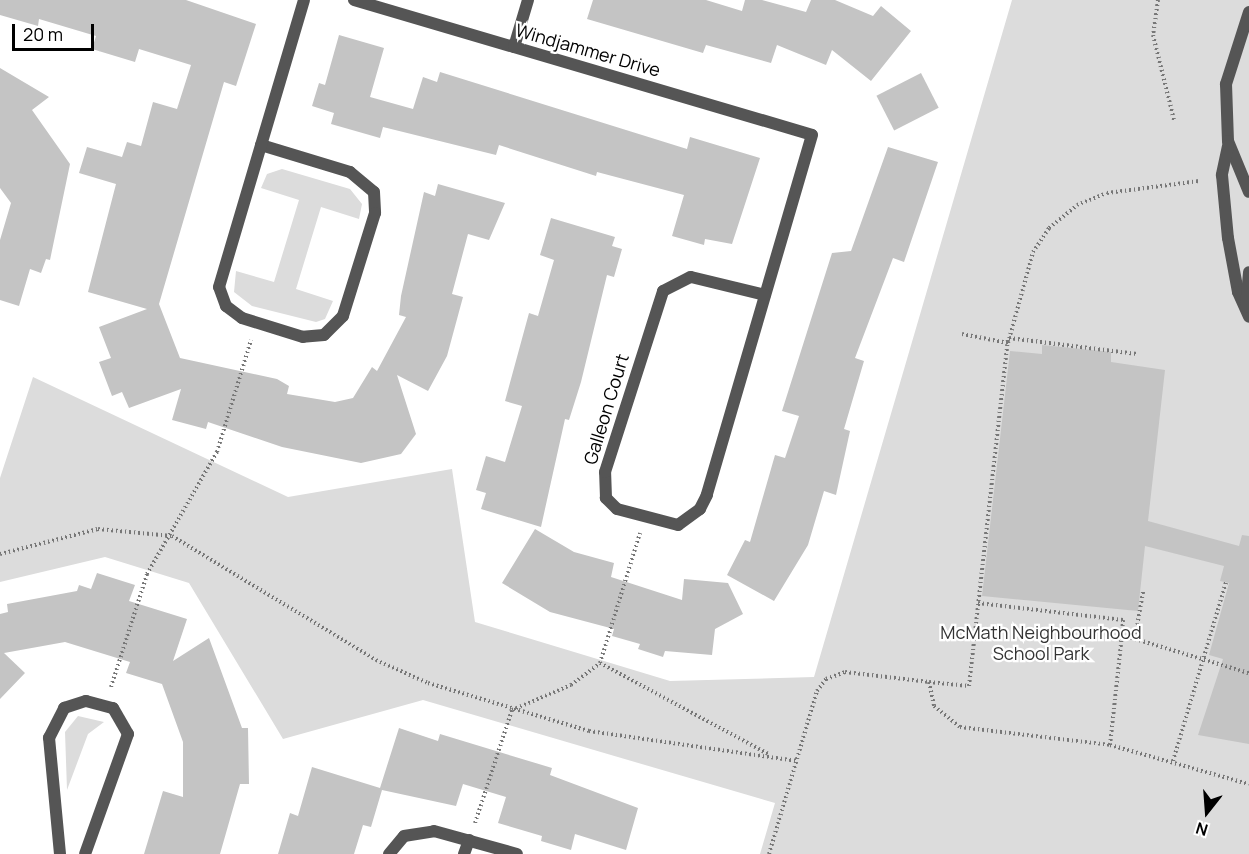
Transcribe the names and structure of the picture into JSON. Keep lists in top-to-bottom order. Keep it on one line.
{"streets":{"street":["Windjammer Drive","Galleon Court"]},"crossings":[["Windjammer Drive","Galleon Court"]],"parks":["McMath Neighbourhood School Park"],"scale_bar":"20 m","north":"bottom"}
